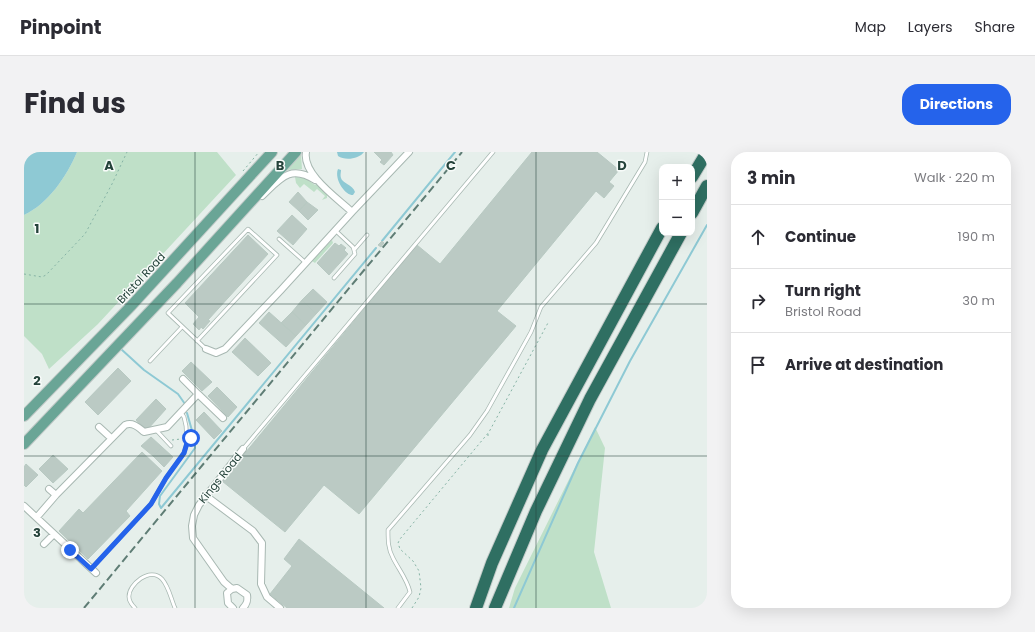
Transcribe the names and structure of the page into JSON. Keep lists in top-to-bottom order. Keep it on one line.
{"streets":{"main road":["Bristol Road"],"street":["Kings Road"]},"page":{"header":"Pinpoint","nav":["Map","Layers","Share"],"title":"Find us","buttons":"Directions","heading":["3 min","Walk · 220 m"],"map_buttons":["+","−"],"list":[["Continue","190 m"],["Turn right","Bristol Road","30 m"],"Arrive at destination"]},"grid":{"columns":["A","B","C","D"],"rows":["1","2","3"]}}
